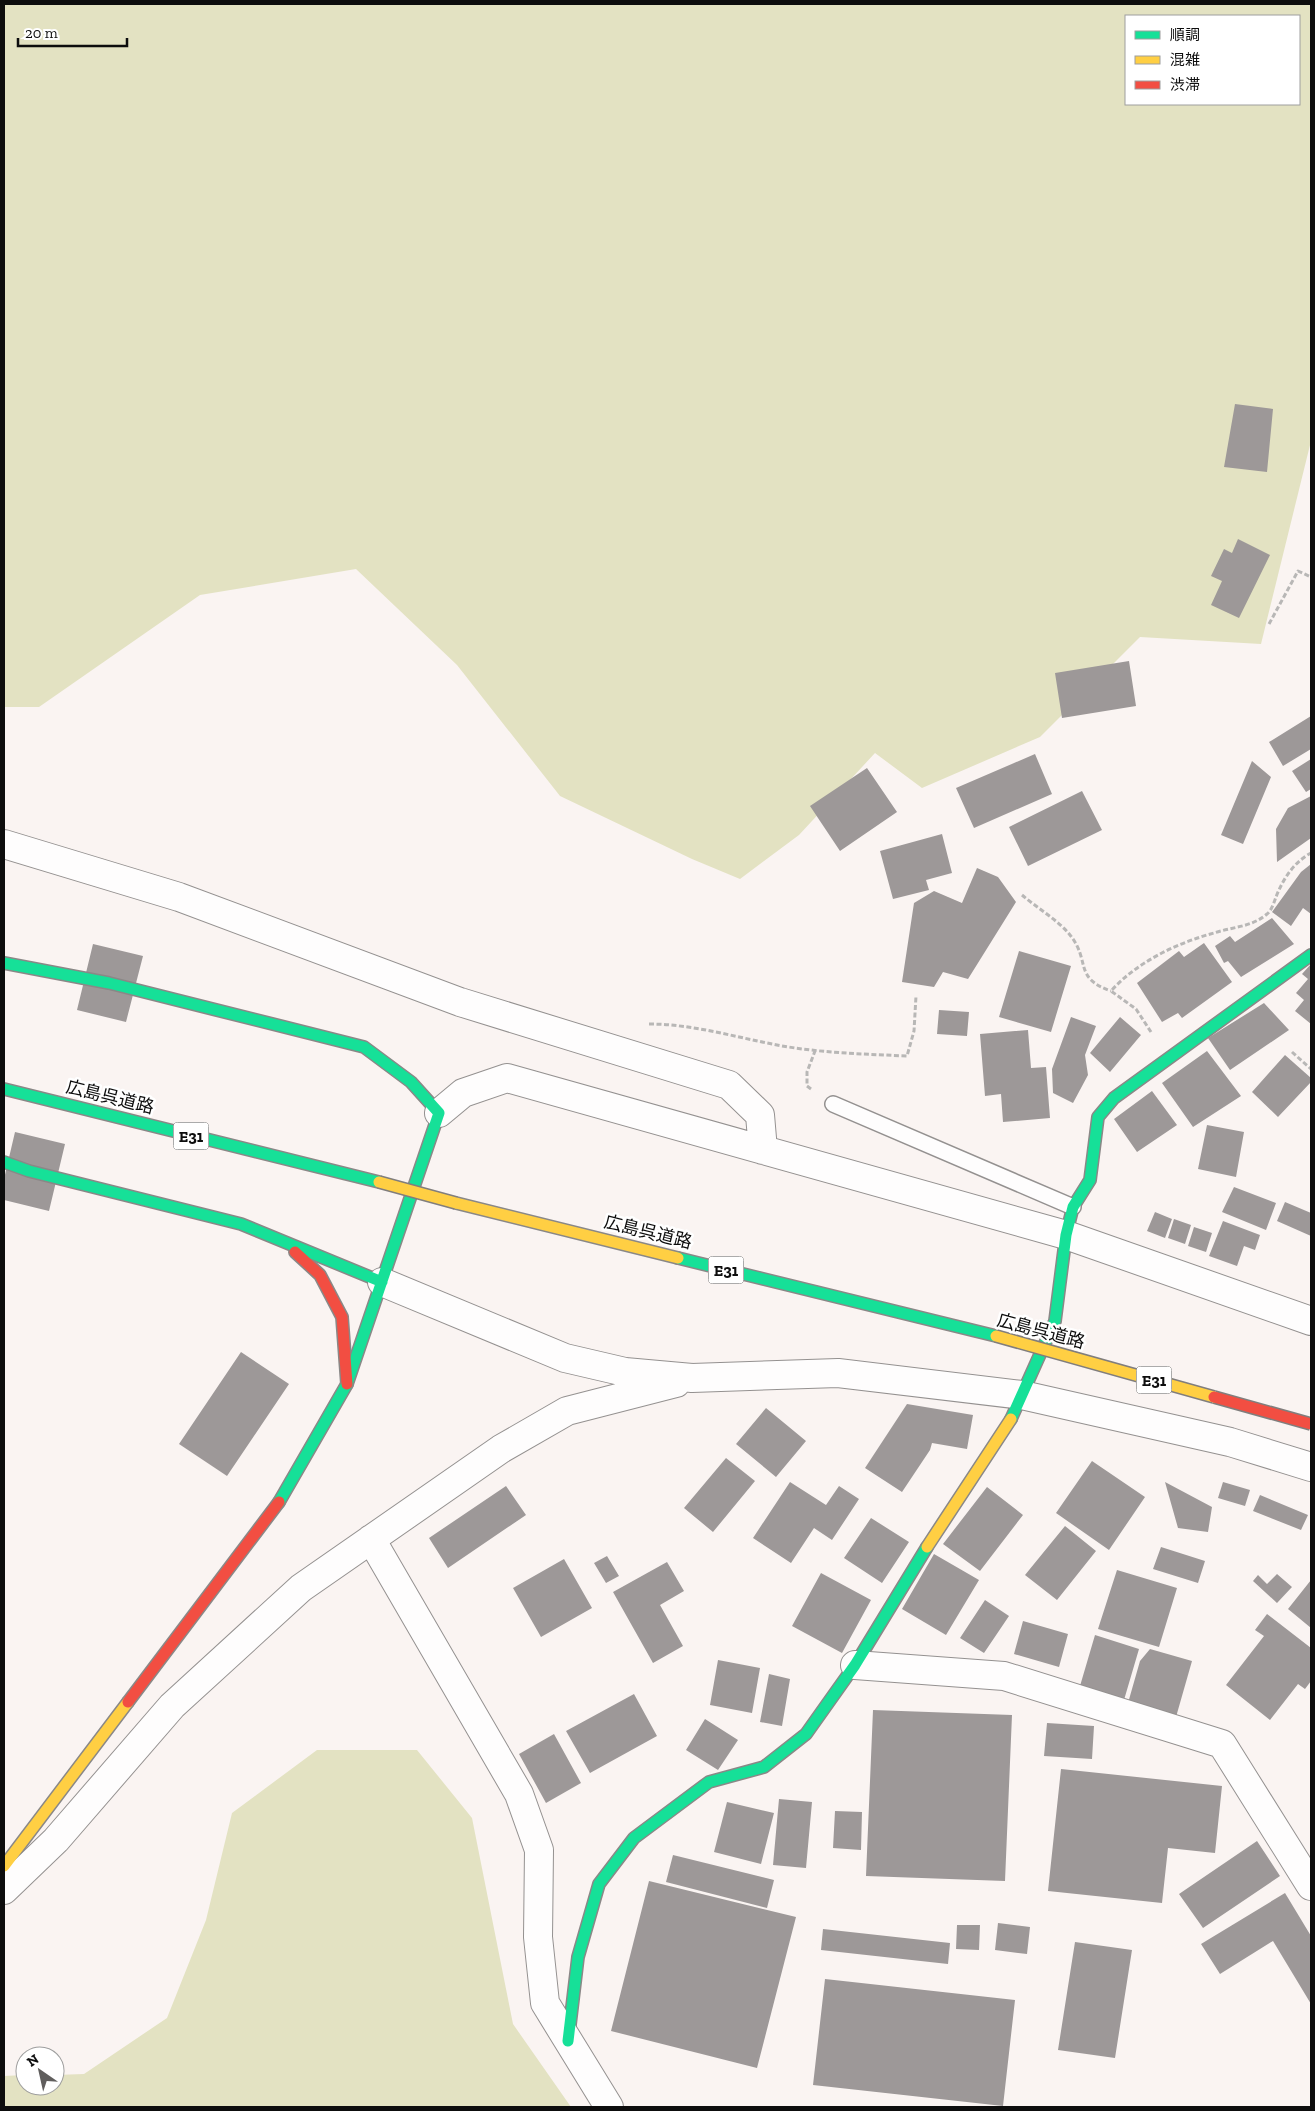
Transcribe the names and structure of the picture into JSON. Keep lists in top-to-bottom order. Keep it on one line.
{"streets":{"main road":["広島呉道路","E31"]},"legend":["順調","混雑","渋滞"],"scale_bar":"20 m","north":"top left"}
